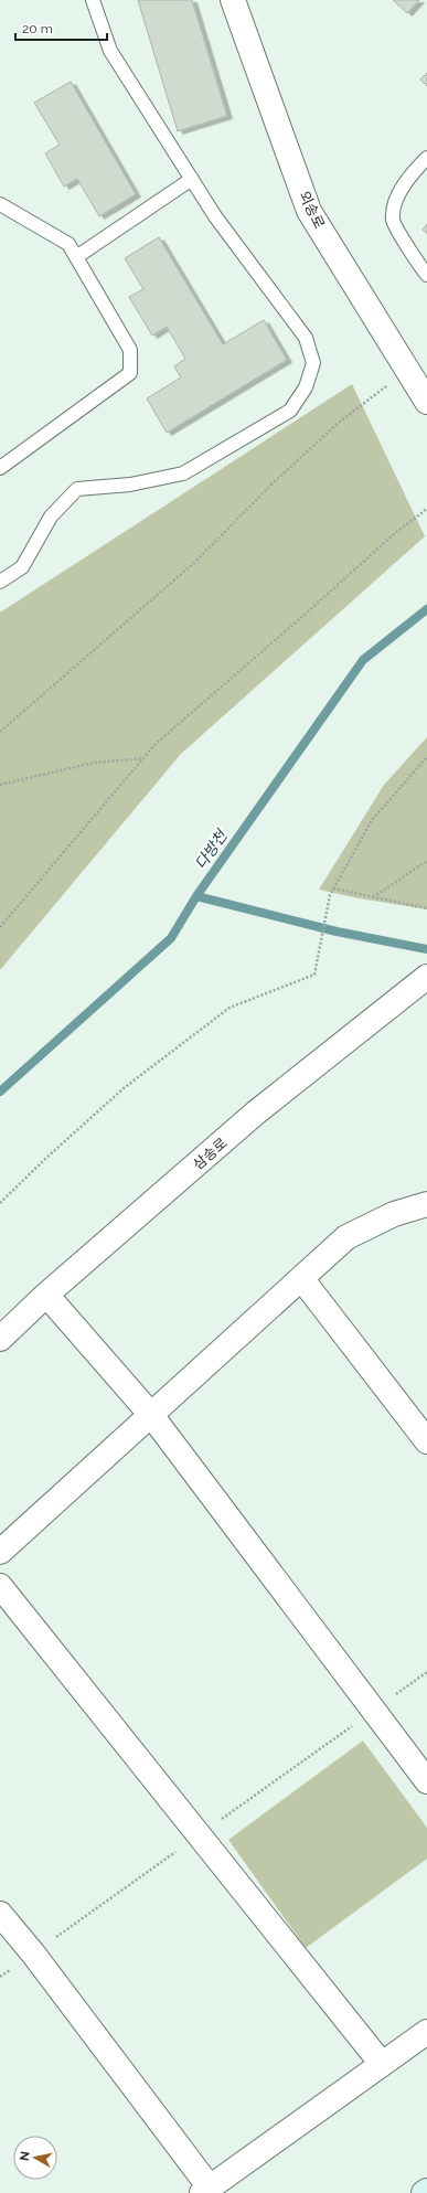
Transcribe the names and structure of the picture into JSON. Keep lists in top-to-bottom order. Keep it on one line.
{"streets":{"street":["외송로","삼송로"]},"water":["다방천"],"scale_bar":"20 m","north":"left"}
